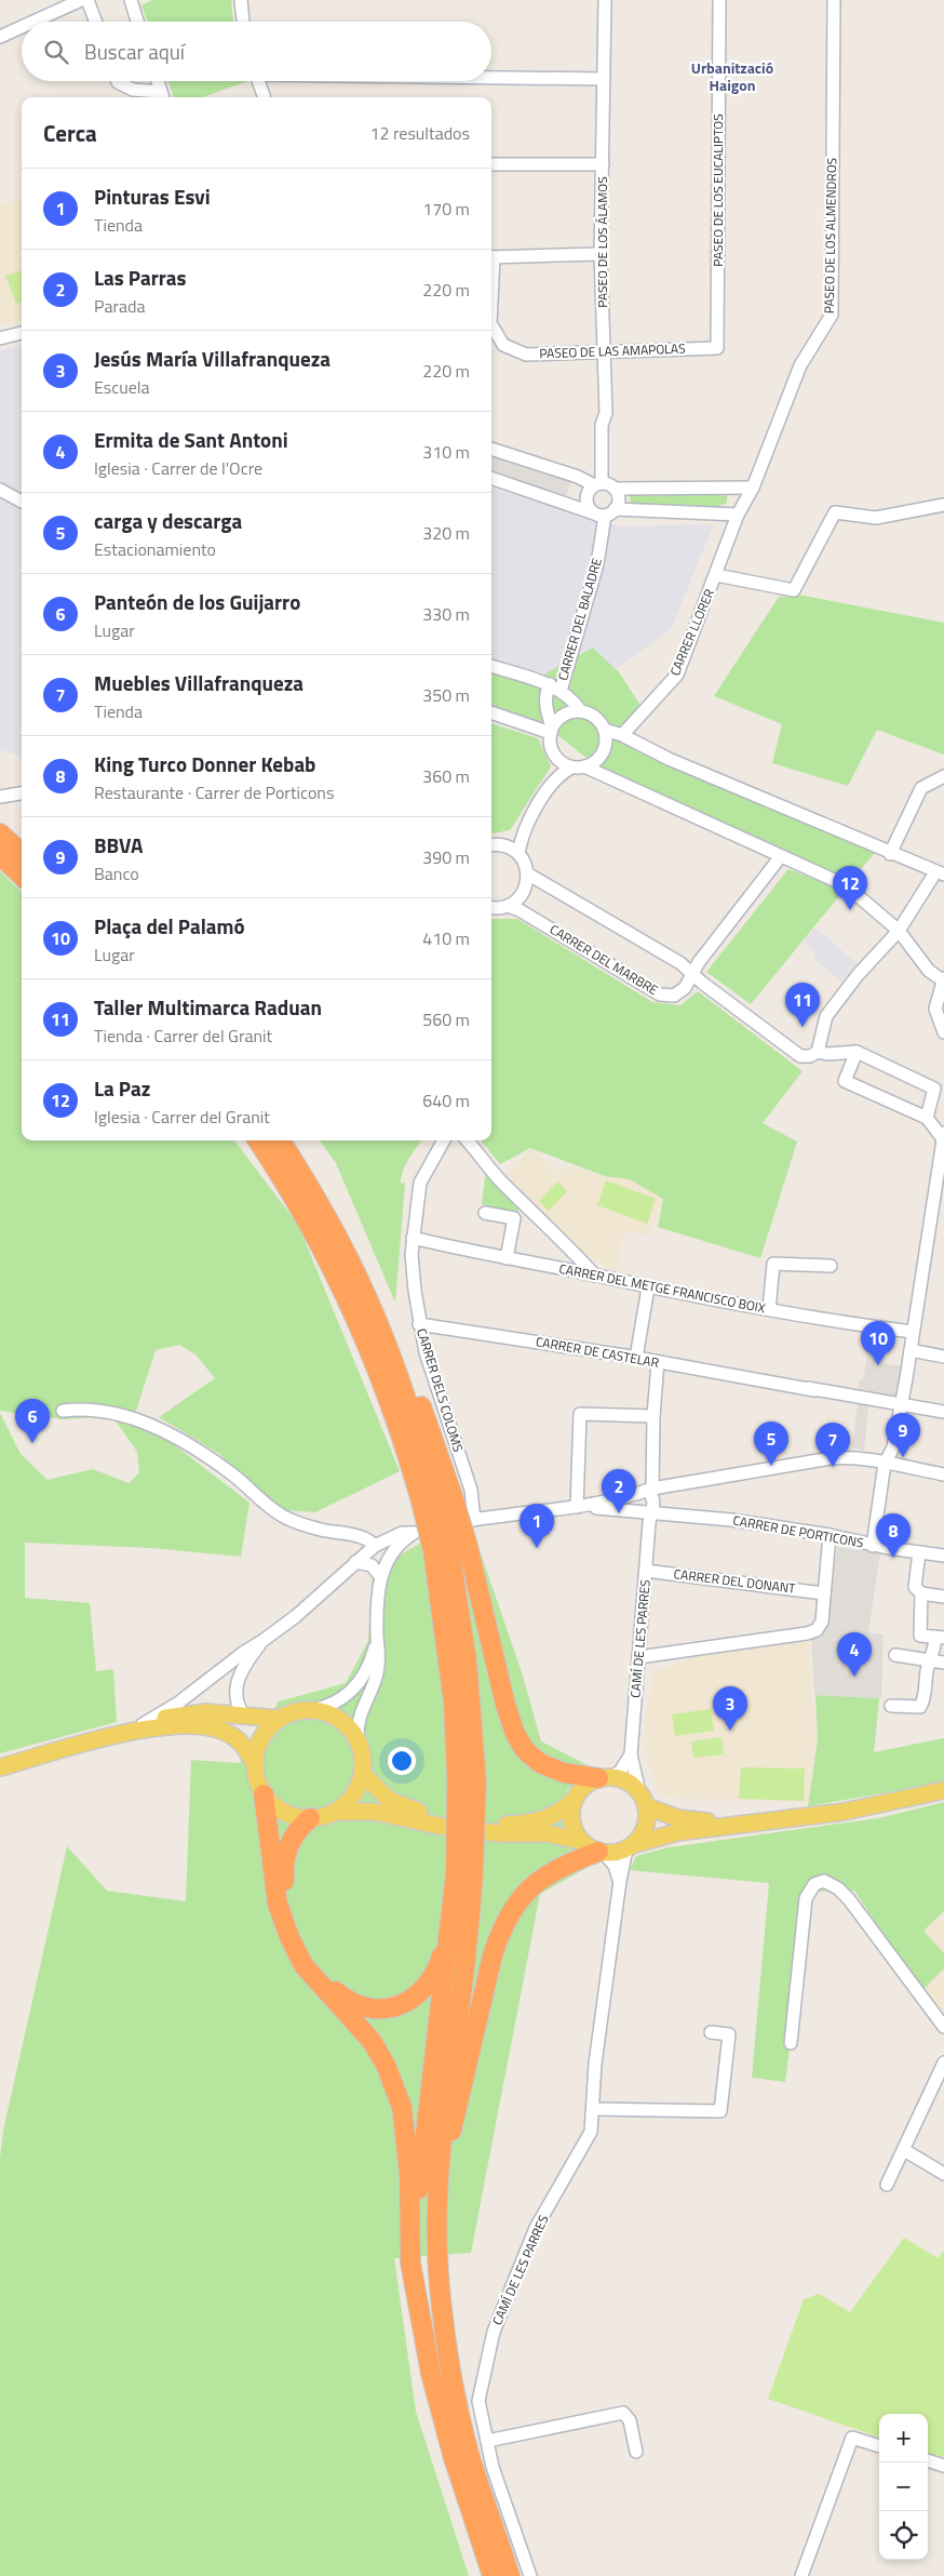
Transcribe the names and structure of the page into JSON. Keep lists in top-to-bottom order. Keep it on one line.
{"streets":{"street":["PASEO DE LOS EUCALIPTOS","PASEO DE LOS ALMENDROS","PASEO DE LOS ÁLAMOS","PASEO DE LAS AMAPOLAS","CARRER DEL BALADRE","CARRER LLORER","CARRER DEL MARBRE","CARRER DEL METGE FRANCISCO BOIX","CARRER DE CASTELAR","CARRER DELS COLOMS","CARRER DE PORTICONS","CARRER DEL DONANT","CAMÍ DE LES PARRES"]},"crossings":[["PASEO DE LOS EUCALIPTOS","PASEO DE LAS AMAPOLAS"],["PASEO DE LOS ALMENDROS","CARRER LLORER"],["PASEO DE LOS ÁLAMOS","PASEO DE LAS AMAPOLAS"],["PASEO DE LOS ÁLAMOS","CARRER DEL BALADRE"],["CARRER DEL METGE FRANCISCO BOIX","CARRER DELS COLOMS"],["CARRER DE CASTELAR","CARRER DELS COLOMS"],["CARRER DELS COLOMS","CARRER DE PORTICONS"],["CARRER DE PORTICONS","CAMÍ DE LES PARRES"],["CARRER DEL DONANT","CAMÍ DE LES PARRES"]],"districts":["Urbanització Haigon"],"page":{"search":"Buscar aquí","heading":["Cerca","12 resultados"],"list":[{"mark":"1","name":"Pinturas Esvi","note":"Tienda","value":"170 m"},{"mark":"2","name":"Las Parras","note":"Parada","value":"220 m"},{"mark":"3","name":"Jesús María Villafranqueza","note":"Escuela","value":"220 m"},{"mark":"4","name":"Ermita de Sant Antoni","note":"Iglesia · Carrer de l'Ocre","value":"310 m"},{"mark":"5","name":"carga y descarga","note":"Estacionamiento","value":"320 m"},{"mark":"6","name":"Panteón de los Guijarro","note":"Lugar","value":"330 m"},{"mark":"7","name":"Muebles Villafranqueza","note":"Tienda","value":"350 m"},{"mark":"8","name":"King Turco Donner Kebab","note":"Restaurante · Carrer de Porticons","value":"360 m"},{"mark":"9","name":"BBVA","note":"Banco","value":"390 m"},{"mark":"10","name":"Plaça del Palamó","note":"Lugar","value":"410 m"},{"mark":"11","name":"Taller Multimarca Raduan","note":"Tienda · Carrer del Granit","value":"560 m"},{"mark":"12","name":"La Paz","note":"Iglesia · Carrer del Granit","value":"640 m"}],"pins":["12","11","10","6","9","5","7","2","1","8","4","3"],"map_buttons":["+","−"]}}
